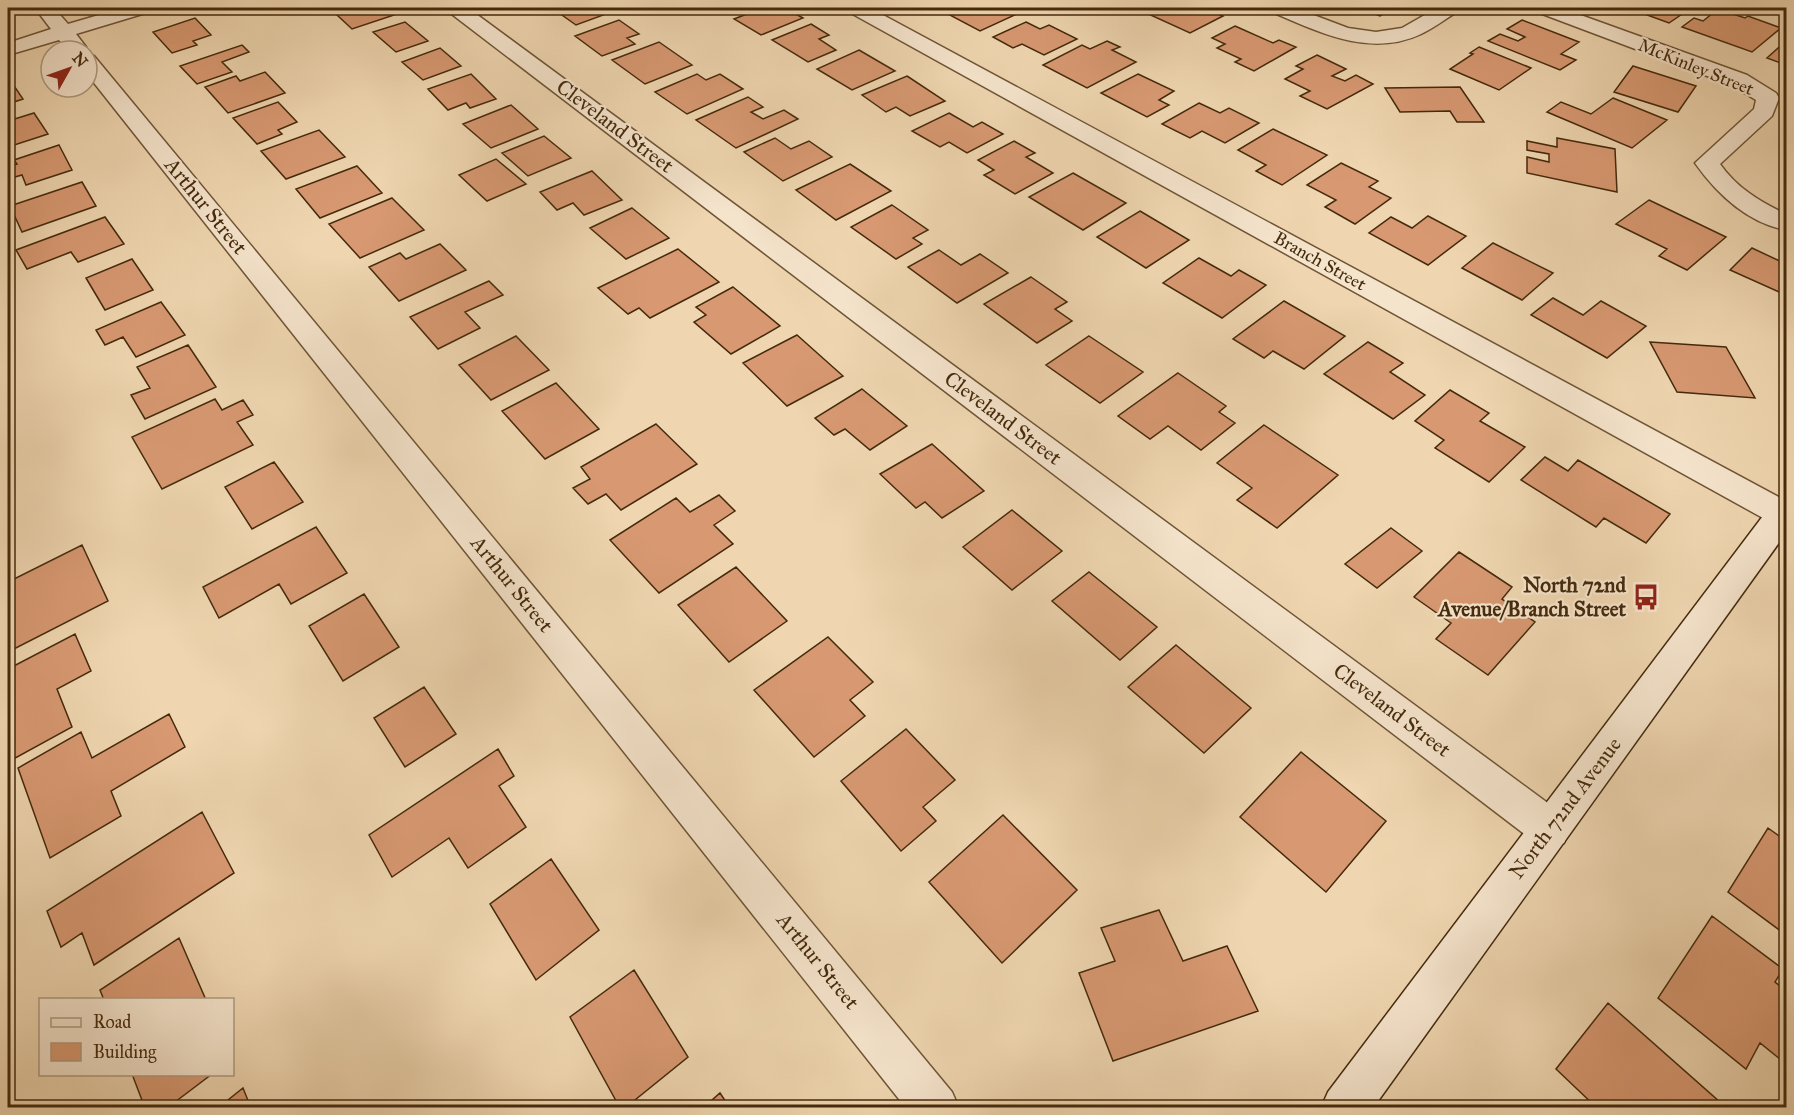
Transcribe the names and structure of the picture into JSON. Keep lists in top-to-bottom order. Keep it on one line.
{"streets":{"street":["McKinley Street","Cleveland Street","Arthur Street","Branch Street","North 72nd Avenue"]},"crossings":[["Cleveland Street","North 72nd Avenue"],["Branch Street","North 72nd Avenue"]],"places":{"bus stop":["North 72nd Avenue/Branch Street"]},"legend":["Road","Building"],"north":"top right"}
